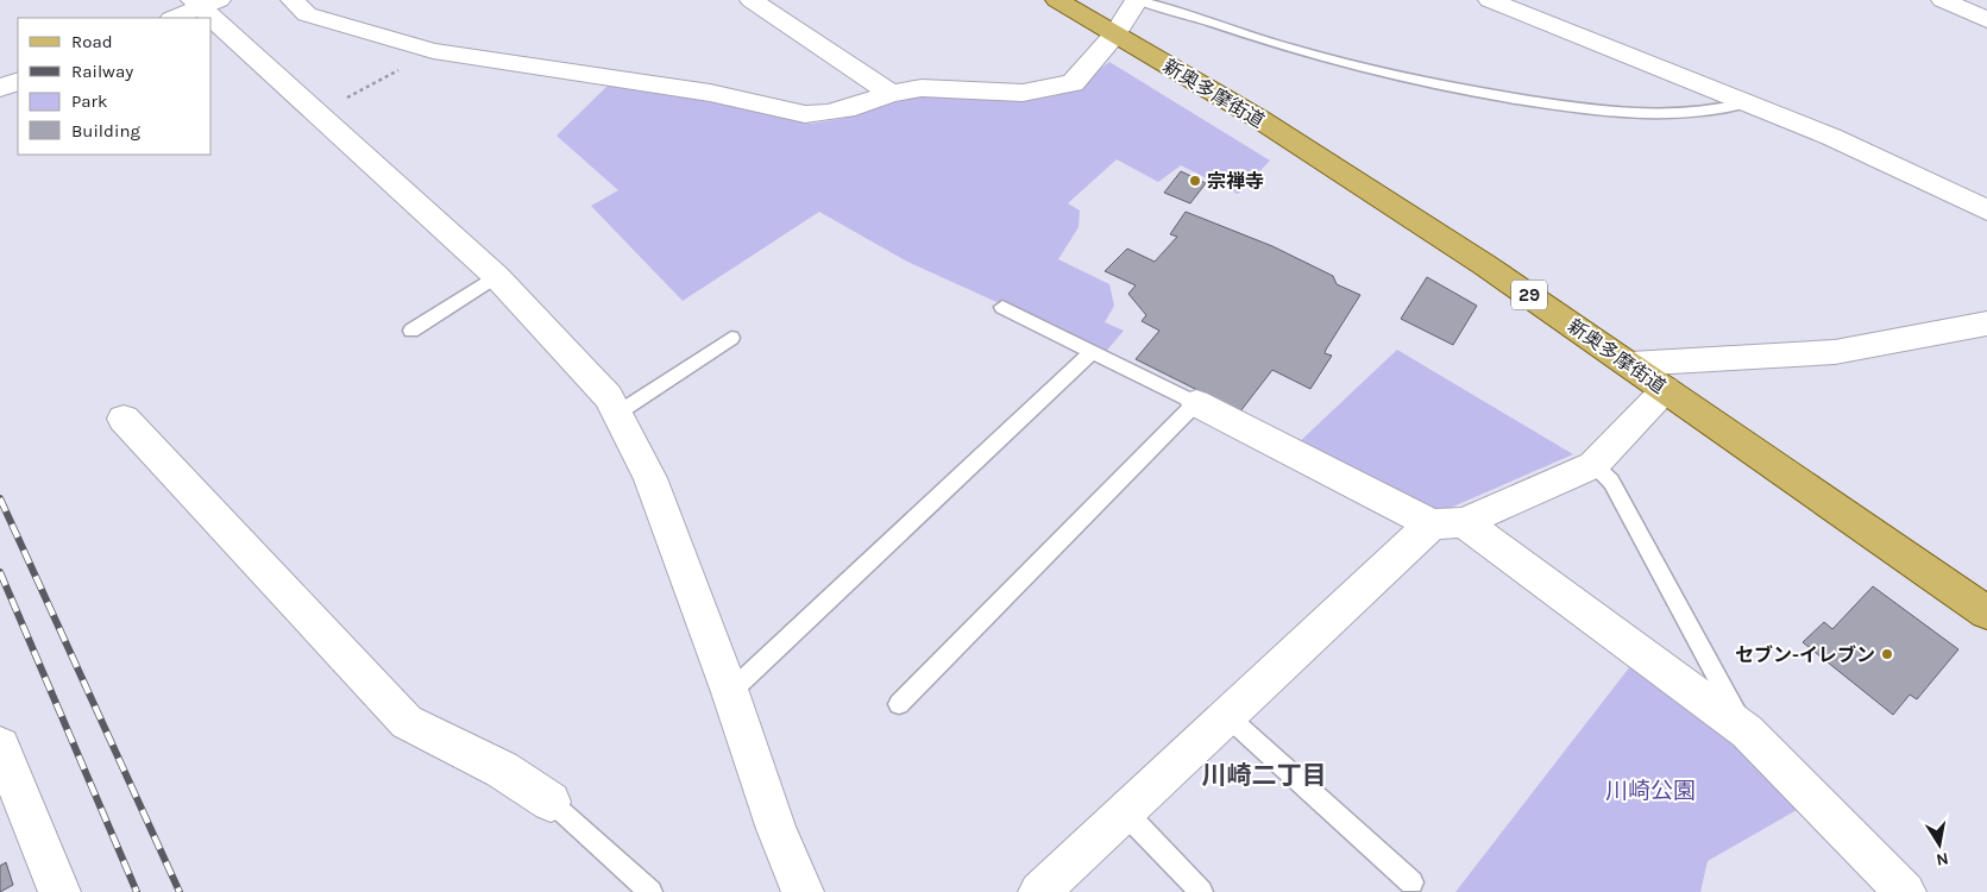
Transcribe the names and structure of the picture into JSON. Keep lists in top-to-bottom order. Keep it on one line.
{"streets":{"main road":["新奥多摩街道","29"]},"districts":["川崎二丁目"],"parks":["川崎公園"],"places":["宗禅寺","セブン-イレブン"],"legend":["Road","Railway","Park","Building"],"north":"bottom"}
